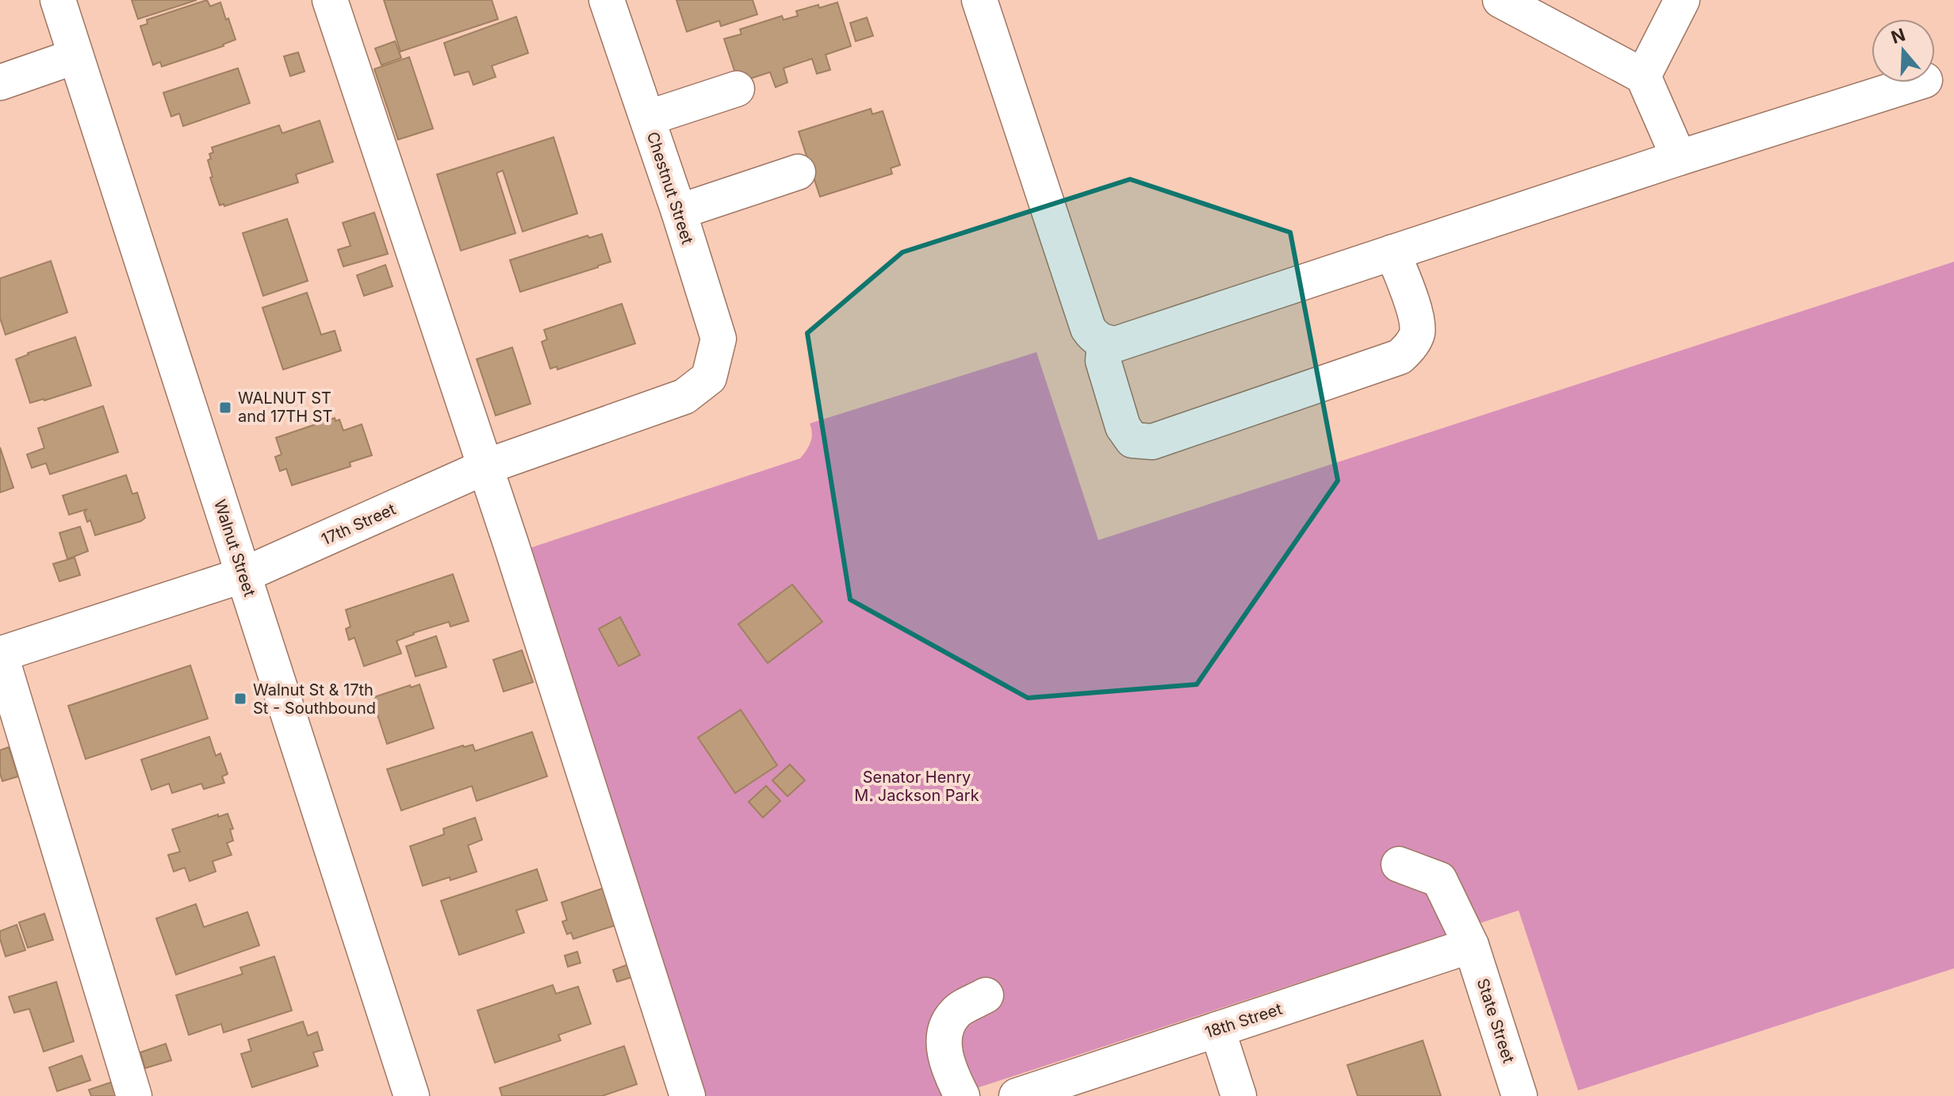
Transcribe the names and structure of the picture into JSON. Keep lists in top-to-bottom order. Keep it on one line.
{"streets":{"street":["Chestnut Street","17th Street","Walnut Street","18th Street","State Street"]},"crossings":[["Chestnut Street","17th Street"],["17th Street","Walnut Street"],["18th Street","State Street"]],"parks":["Senator Henry M. Jackson Park"],"places":{"transit":["WALNUT ST and 17TH ST","Walnut St & 17th St - Southbound"]},"north":"top"}
